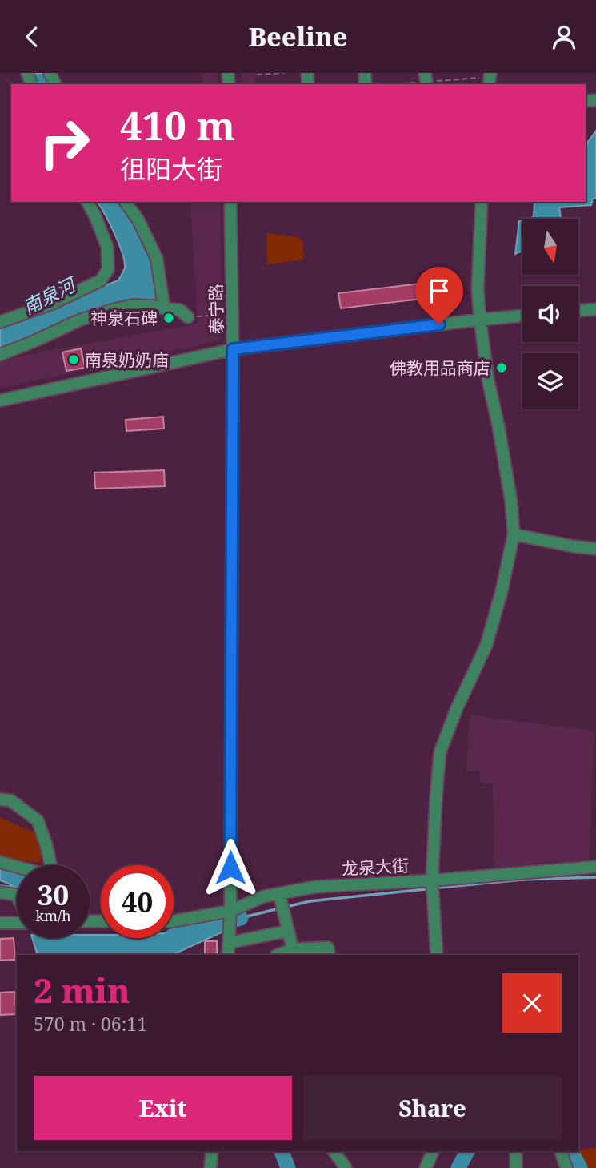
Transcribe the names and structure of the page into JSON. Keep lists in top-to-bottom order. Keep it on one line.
{"streets":{"street":["泰宁路","龙泉大街"]},"crossings":[["泰宁路","龙泉大街"]],"water":["南泉河"],"places":["神泉石碑","南泉奶奶庙","佛教用品商店"],"north":"bottom","page":{"header":"Beeline","turn":["410 m","徂阳大街"],"speed":"30 km/h","limit":"40","heading":["2 min","570 m · 06:11"],"buttons":["Exit","Share"]}}
